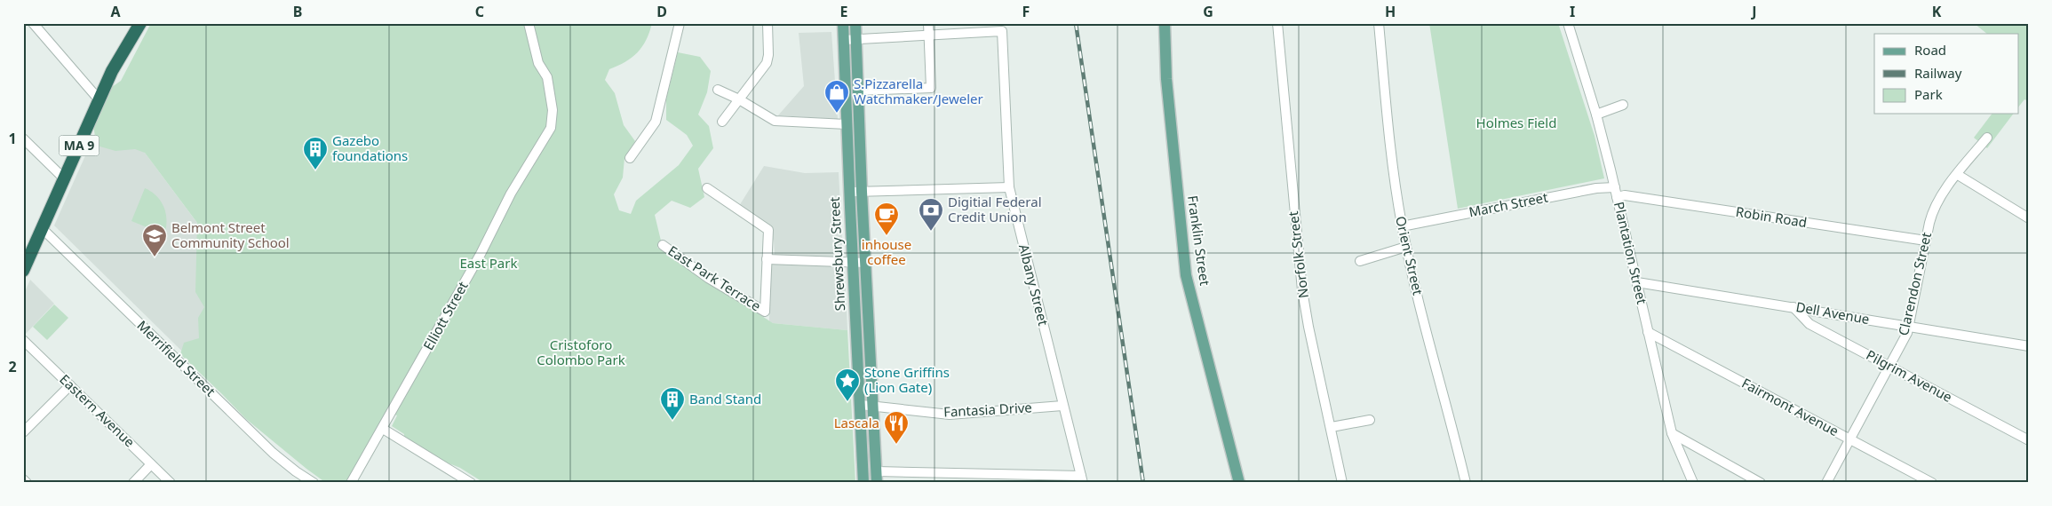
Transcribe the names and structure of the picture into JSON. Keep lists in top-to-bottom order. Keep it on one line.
{"streets":{"highway":["MA 9"],"main road":["Franklin Street","Shrewsbury Street"],"street":["March Street","Robin Road","Plantation Street","Norfolk Street","Orient Street","East Park Terrace","Clarendon Street","Albany Street","Dell Avenue","Elliott Street","Merrifield Street","Pilgrim Avenue","Fairmont Avenue","Fantasia Drive","Eastern Avenue"]},"crossings":[["MA 9","Merrifield Street"],["March Street","Plantation Street"],["March Street","Orient Street"],["Robin Road","Plantation Street"],["Robin Road","Clarendon Street"],["Plantation Street","Dell Avenue"],["Plantation Street","Fairmont Avenue"],["Shrewsbury Street","Fantasia Drive"],["Clarendon Street","Dell Avenue"],["Clarendon Street","Pilgrim Avenue"],["Clarendon Street","Fairmont Avenue"],["Albany Street","Fantasia Drive"],["Dell Avenue","Pilgrim Avenue"]],"parks":["Holmes Field","East Park","Cristoforo Colombo Park"],"places":{"shop":["S.Pizzarella Watchmaker/Jeweler"],"building":["Gazebo foundations","Band Stand"],"bank":["Digitial Federal Credit Union"],"cafe":["inhouse coffee"],"school or university":["Belmont Street Community School"],"place":["Stone Griffins (Lion Gate)"],"restaurant":["Lascala"]},"legend":["Road","Railway","Park"],"grid":{"columns":["A","B","C","D","E","F","G","H","I","J","K"],"rows":["1","2"]}}
